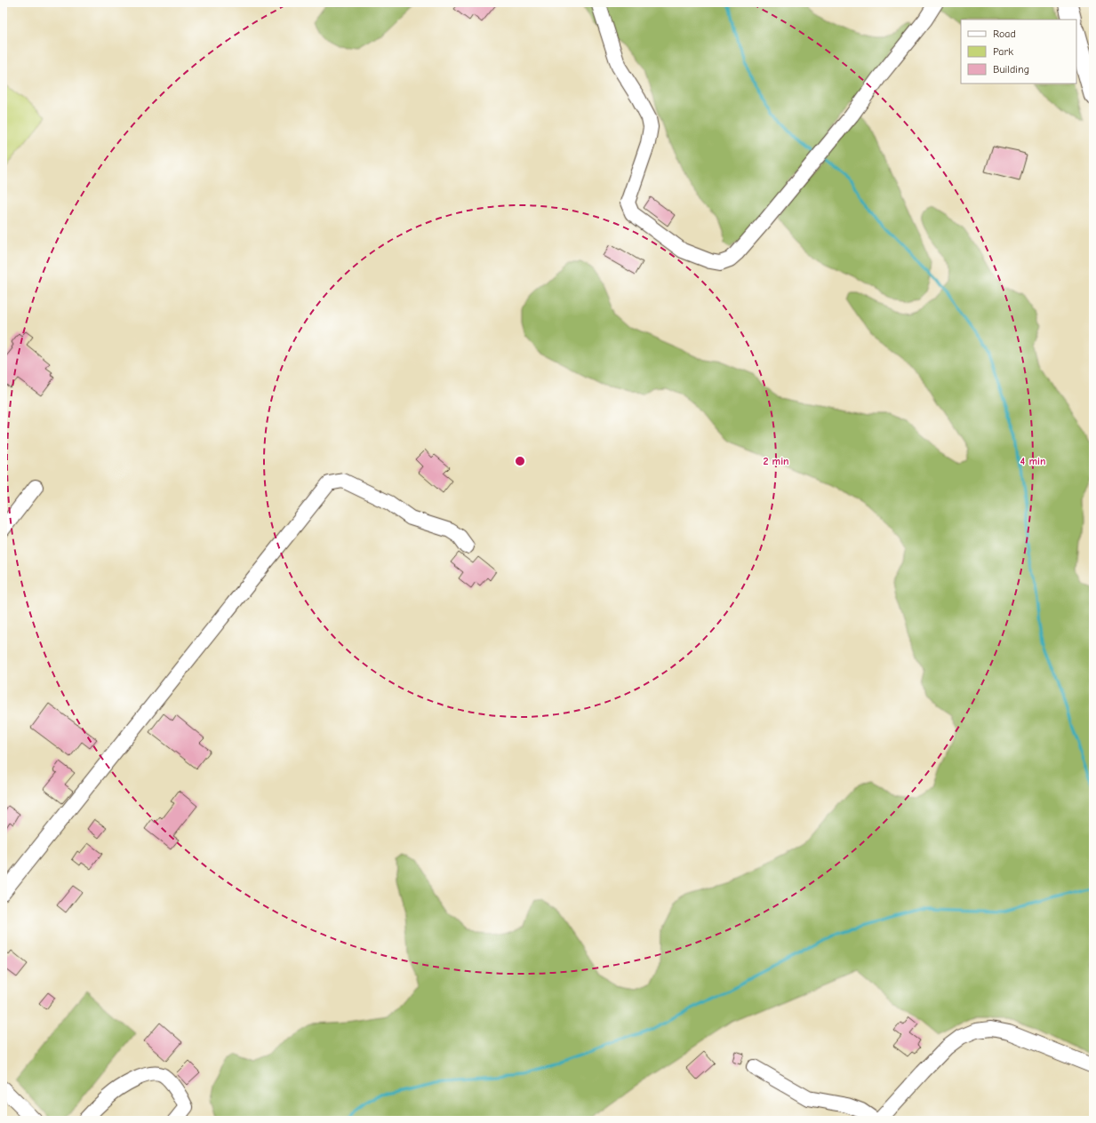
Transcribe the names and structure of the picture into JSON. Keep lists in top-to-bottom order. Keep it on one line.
{"legend":["Road","Park","Building"],"rings":["2 min","4 min"]}
